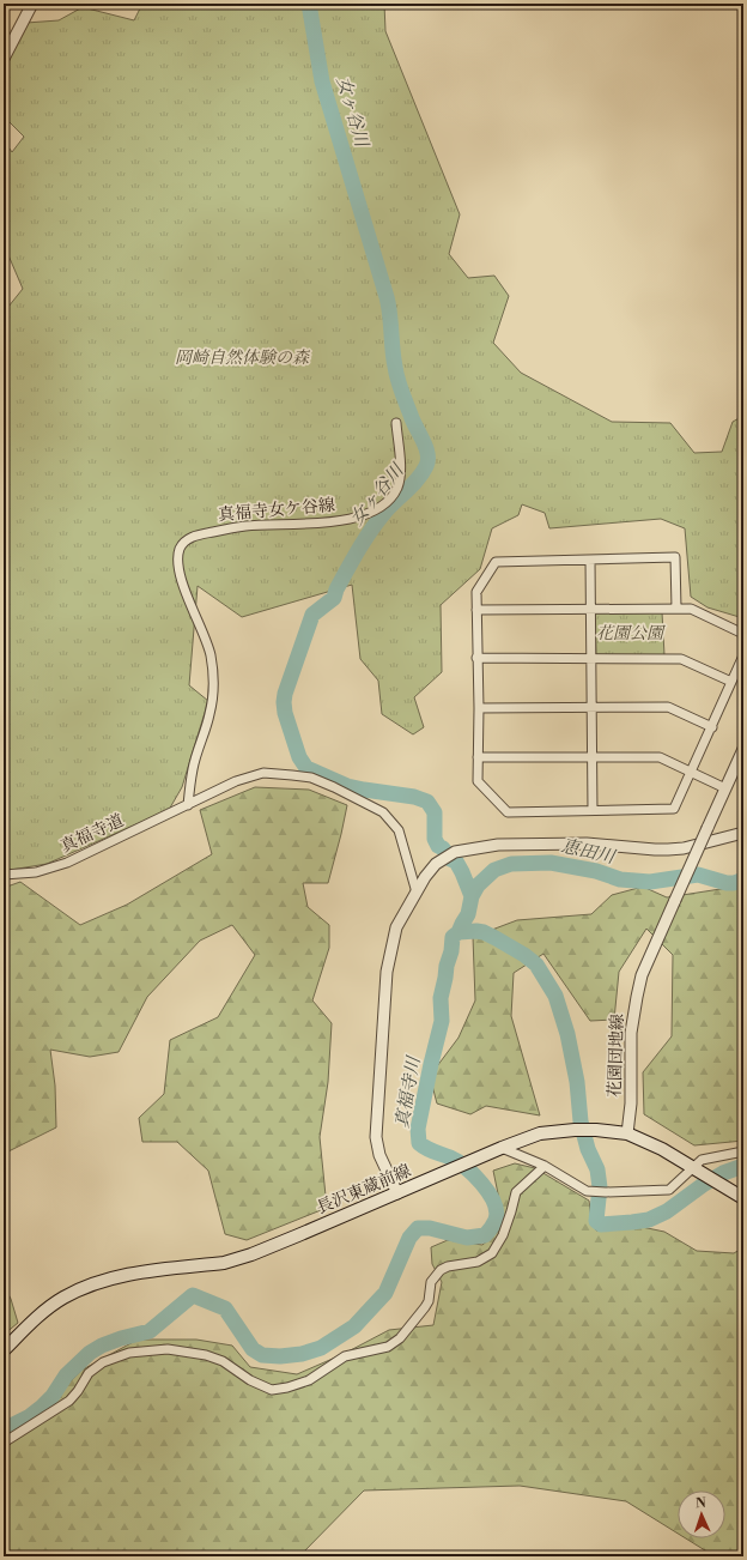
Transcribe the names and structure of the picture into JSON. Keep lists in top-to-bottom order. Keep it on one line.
{"streets":{"main road":["長沢東蔵前線"],"street":["真福寺女ケ谷線","真福寺道","花園団地線"]},"crossings":[["真福寺女ケ谷線","真福寺道"],["花園団地線","長沢東蔵前線"]],"water":["女ヶ谷川","恵田川","真福寺川"],"parks":["岡崎自然体験の森","花園公園"],"north":"top"}
